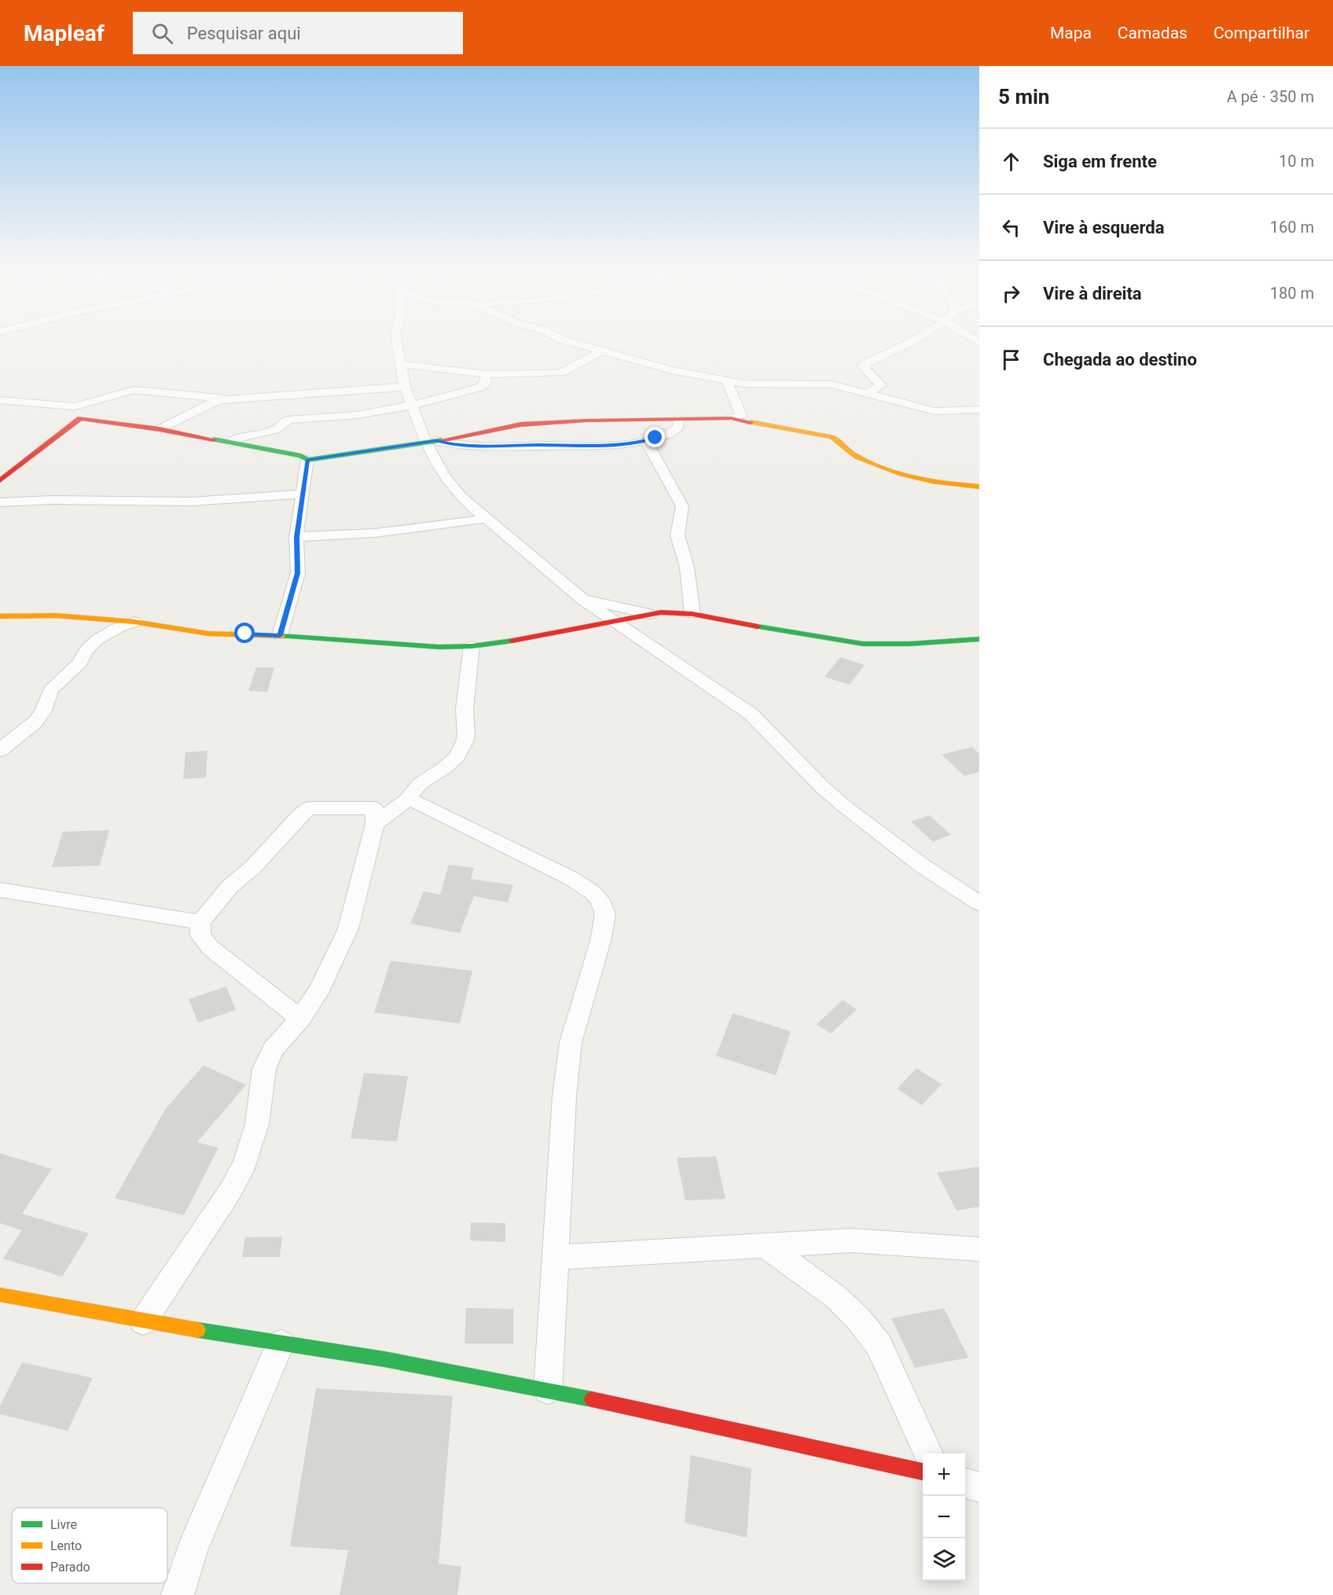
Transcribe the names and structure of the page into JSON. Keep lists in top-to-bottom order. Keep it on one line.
{"legend":["Livre","Lento","Parado"],"page":{"header":"Mapleaf","search":"Pesquisar aqui","nav":["Mapa","Camadas","Compartilhar"],"heading":["5 min","A pé · 350 m"],"list":[["Siga em frente","10 m"],["Vire à esquerda","160 m"],["Vire à direita","180 m"],"Chegada ao destino"],"map_buttons":["+","−"]}}
